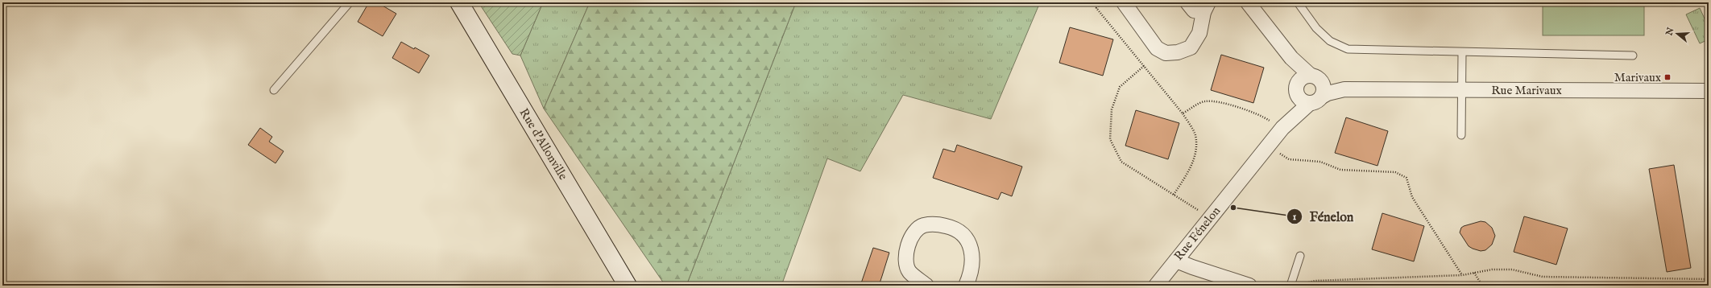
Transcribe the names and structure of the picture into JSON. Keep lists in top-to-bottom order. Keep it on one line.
{"streets":{"main road":["Rue d'Allonville"],"street":["Rue Marivaux","Rue Fénelon"]},"crossings":[["Rue Marivaux","Rue Fénelon"]],"places":{"transit":["Marivaux"],"other":["Fénelon"]},"north":"left"}
